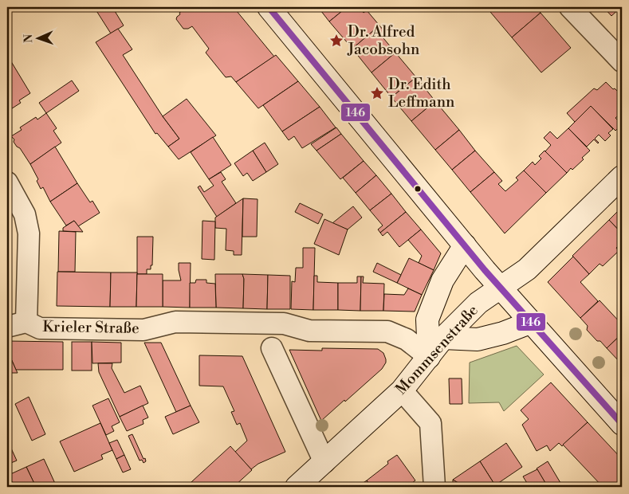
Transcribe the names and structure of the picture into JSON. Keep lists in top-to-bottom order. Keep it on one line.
{"streets":{"street":["Krieler Straße","Mommsenstraße"]},"crossings":[["Krieler Straße","Mommsenstraße"]],"places":{"place":["Dr. Alfred Jacobsohn","Dr. Edith Leffmann"]},"lines":["transit line 146"],"north":"left"}
